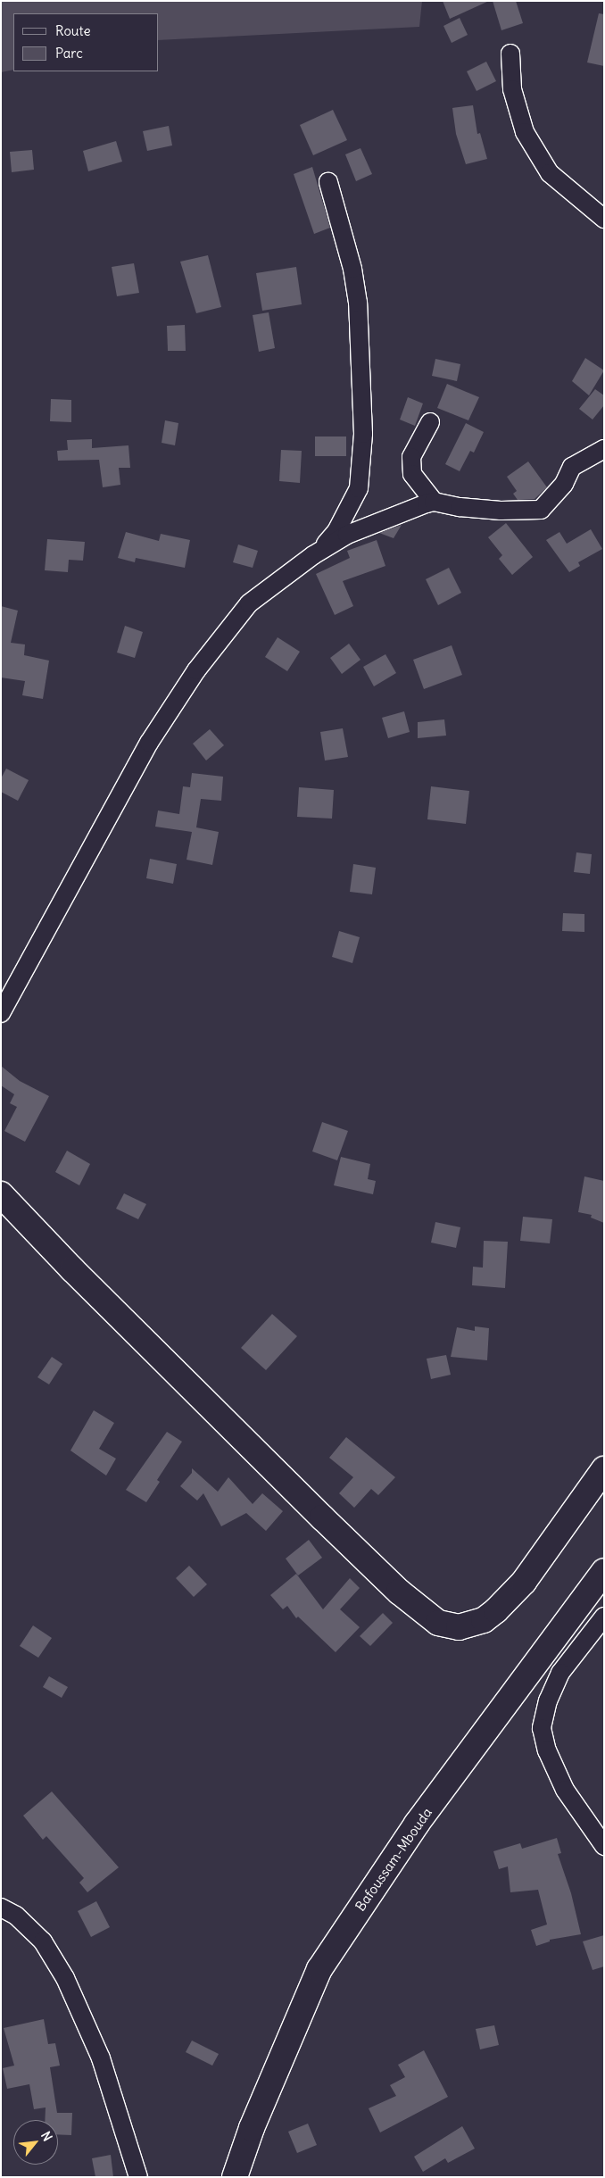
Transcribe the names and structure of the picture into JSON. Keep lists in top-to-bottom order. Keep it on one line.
{"streets":{"main road":["Bafoussam-Mbouda"]},"legend":["Route","Parc"],"north":"top right"}
